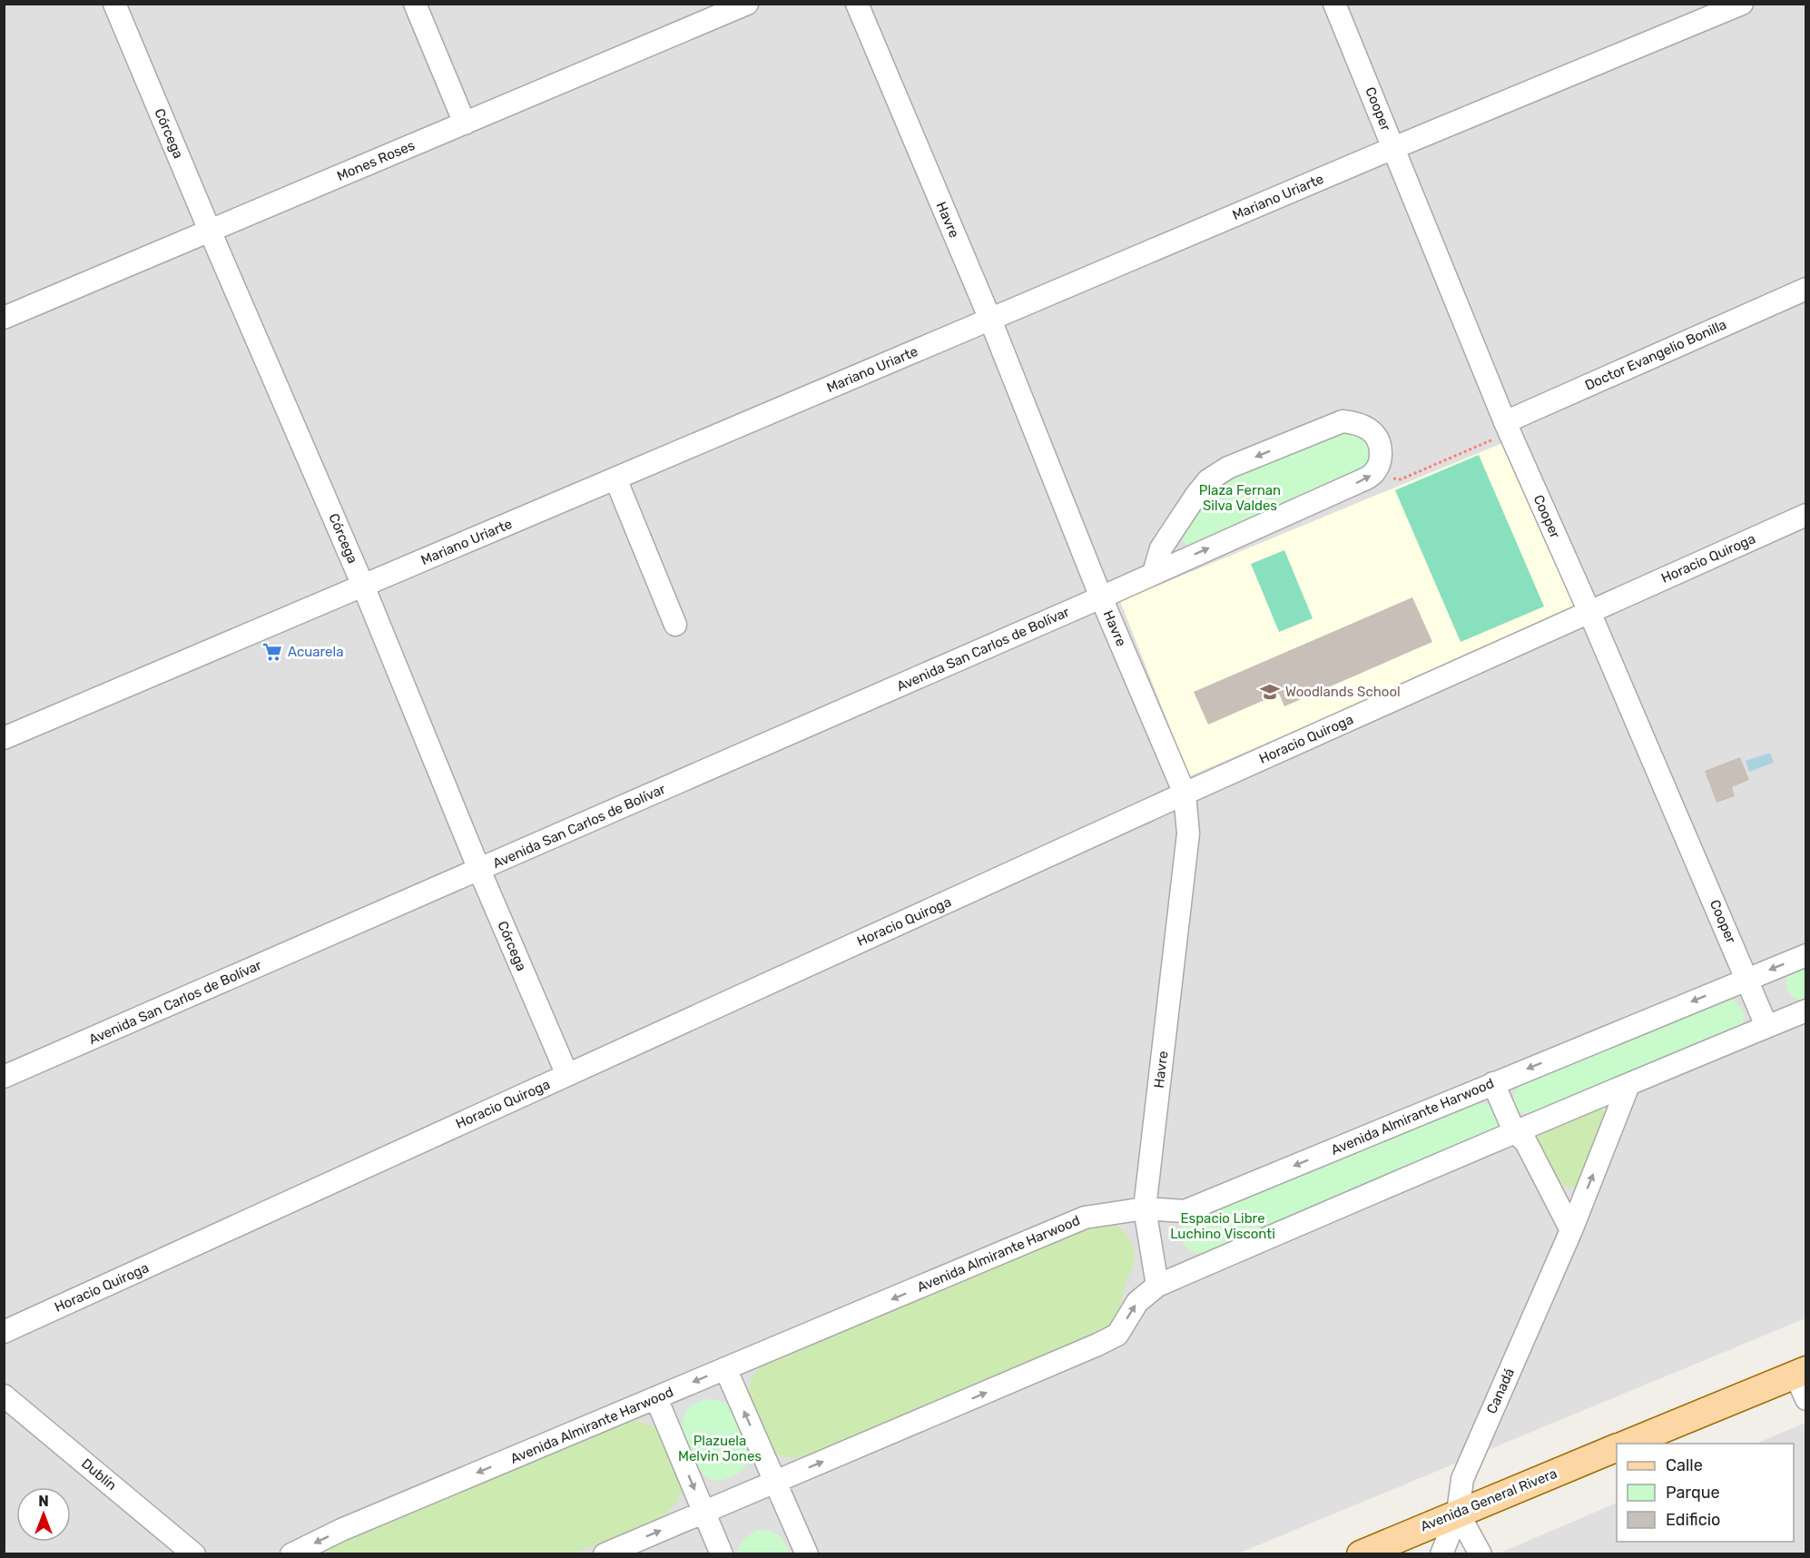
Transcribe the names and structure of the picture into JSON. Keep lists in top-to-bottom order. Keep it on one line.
{"streets":{"main road":["Avenida General Rivera"],"street":["Cooper","Córcega","Mones Roses","Mariano Uriarte","Havre","Doctor Evangelio Bonilla","Horacio Quiroga","Avenida San Carlos de Bolívar","Avenida Almirante Harwood","Canadá","Dublín"]},"crossings":[["Cooper","Mariano Uriarte"],["Cooper","Doctor Evangelio Bonilla"],["Cooper","Horacio Quiroga"],["Cooper","Avenida Almirante Harwood"],["Córcega","Mones Roses"],["Córcega","Mariano Uriarte"],["Córcega","Horacio Quiroga"],["Córcega","Avenida San Carlos de Bolívar"],["Mariano Uriarte","Havre"],["Havre","Horacio Quiroga"],["Havre","Avenida San Carlos de Bolívar"],["Havre","Avenida Almirante Harwood"],["Canadá","Avenida General Rivera"]],"parks":["Plaza Fernan Silva Valdes","Espacio Libre Luchino Visconti","Plazuela Melvin Jones"],"places":{"supermarket":["Acuarela"],"school or university":["Woodlands School"]},"legend":["Calle","Parque","Edificio"],"north":"top"}
